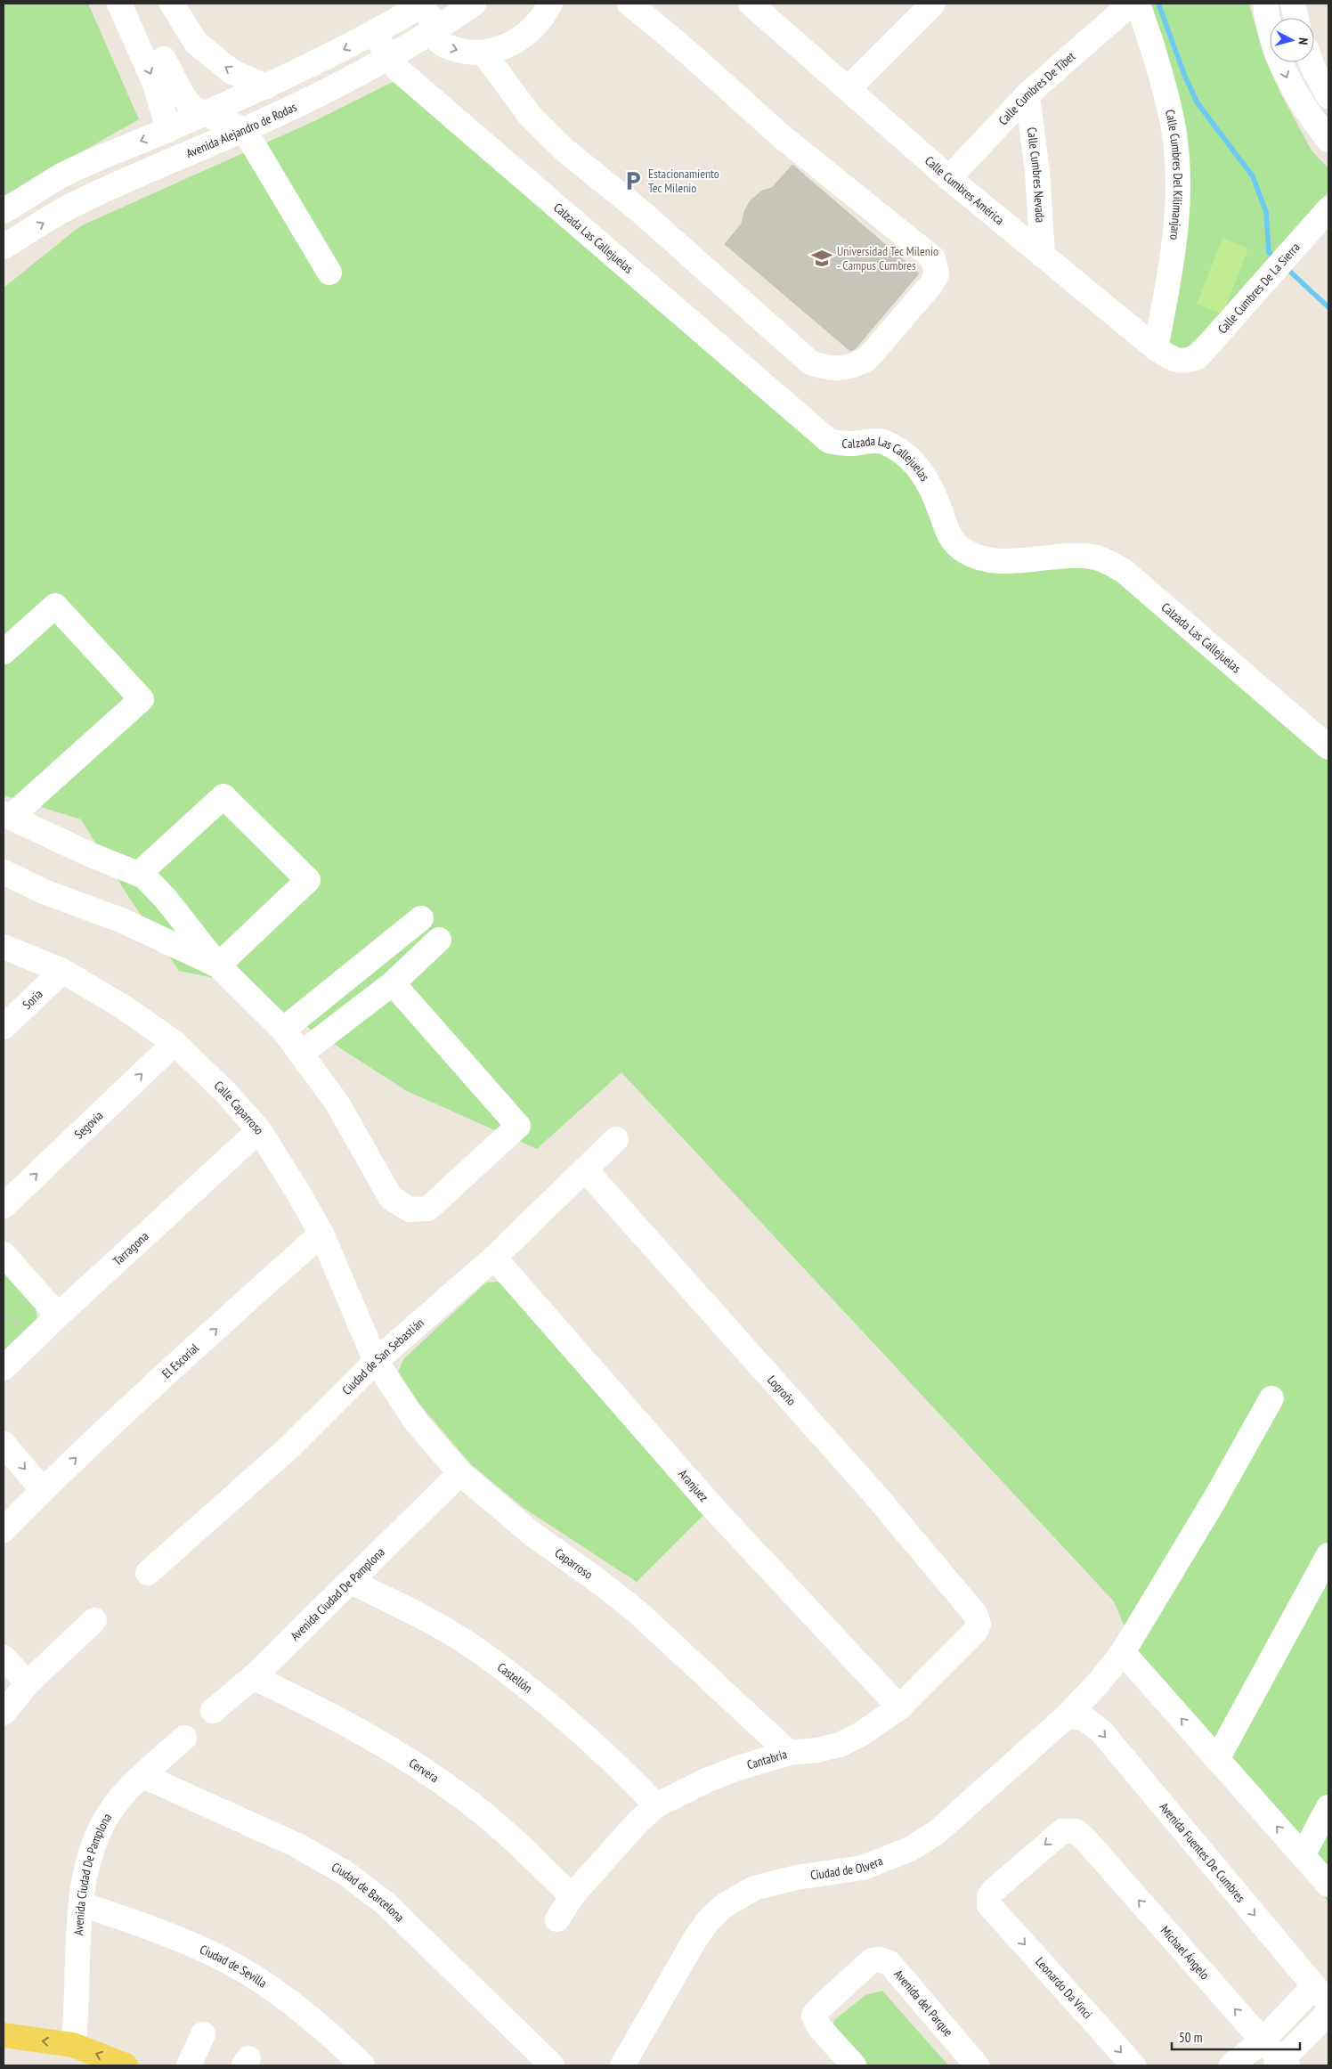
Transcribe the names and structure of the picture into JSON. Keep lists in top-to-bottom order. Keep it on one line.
{"streets":{"street":["Calle Cumbres De Tíbet","Avenida Alejandro de Rodas","Calle Cumbres Del Kilimanjaro","Calle Cumbres Nevada","Calle Cumbres América","Calzada Las Callejuelas","Calle Cumbres De La Sierra","Soria","Calle Caparroso","Segovia","Tarragona","Ciudad de San Sebastián","El Escorial","Logroño","Aranjuez","Caparroso","Avenida Ciudad De Pamplona","Castellón","Cantabria","Cervera","Avenida Fuentes De Cumbres","Ciudad de Olvera","Ciudad de Barcelona","Michael Ángelo","Ciudad de Sevilla","Leonardo Da Vinci","Avenida del Parque"]},"crossings":[["Calle Cumbres De Tíbet","Calle Cumbres Nevada"],["Calle Cumbres De Tíbet","Calle Cumbres América"],["Avenida Alejandro de Rodas","Calzada Las Callejuelas"],["Calle Cumbres Del Kilimanjaro","Calle Cumbres América"],["Calle Cumbres Nevada","Calle Cumbres América"],["Calle Cumbres América","Calle Cumbres De La Sierra"],["Soria","Calle Caparroso"],["Calle Caparroso","Segovia"],["Calle Caparroso","Tarragona"],["Calle Caparroso","Ciudad de San Sebastián"],["Calle Caparroso","El Escorial"],["Calle Caparroso","Caparroso"],["Ciudad de San Sebastián","Logroño"],["Ciudad de San Sebastián","Aranjuez"],["Ciudad de San Sebastián","Caparroso"],["Logroño","Cantabria"],["Aranjuez","Cantabria"],["Caparroso","Avenida Ciudad De Pamplona"],["Caparroso","Cantabria"],["Avenida Ciudad De Pamplona","Castellón"],["Avenida Ciudad De Pamplona","Cervera"],["Avenida Ciudad De Pamplona","Ciudad de Barcelona"],["Avenida Ciudad De Pamplona","Ciudad de Sevilla"],["Castellón","Cantabria"],["Cantabria","Cervera"],["Avenida Fuentes De Cumbres","Ciudad de Olvera"],["Michael Ángelo","Leonardo Da Vinci"]],"one_way":["Segovia","El Escorial","Leonardo Da Vinci"],"places":{"parking":["Estacionamiento Tec Milenio"],"school or university":["Universidad Tec Milenio - Campus Cumbres"]},"scale_bar":"50 m","north":"right"}
